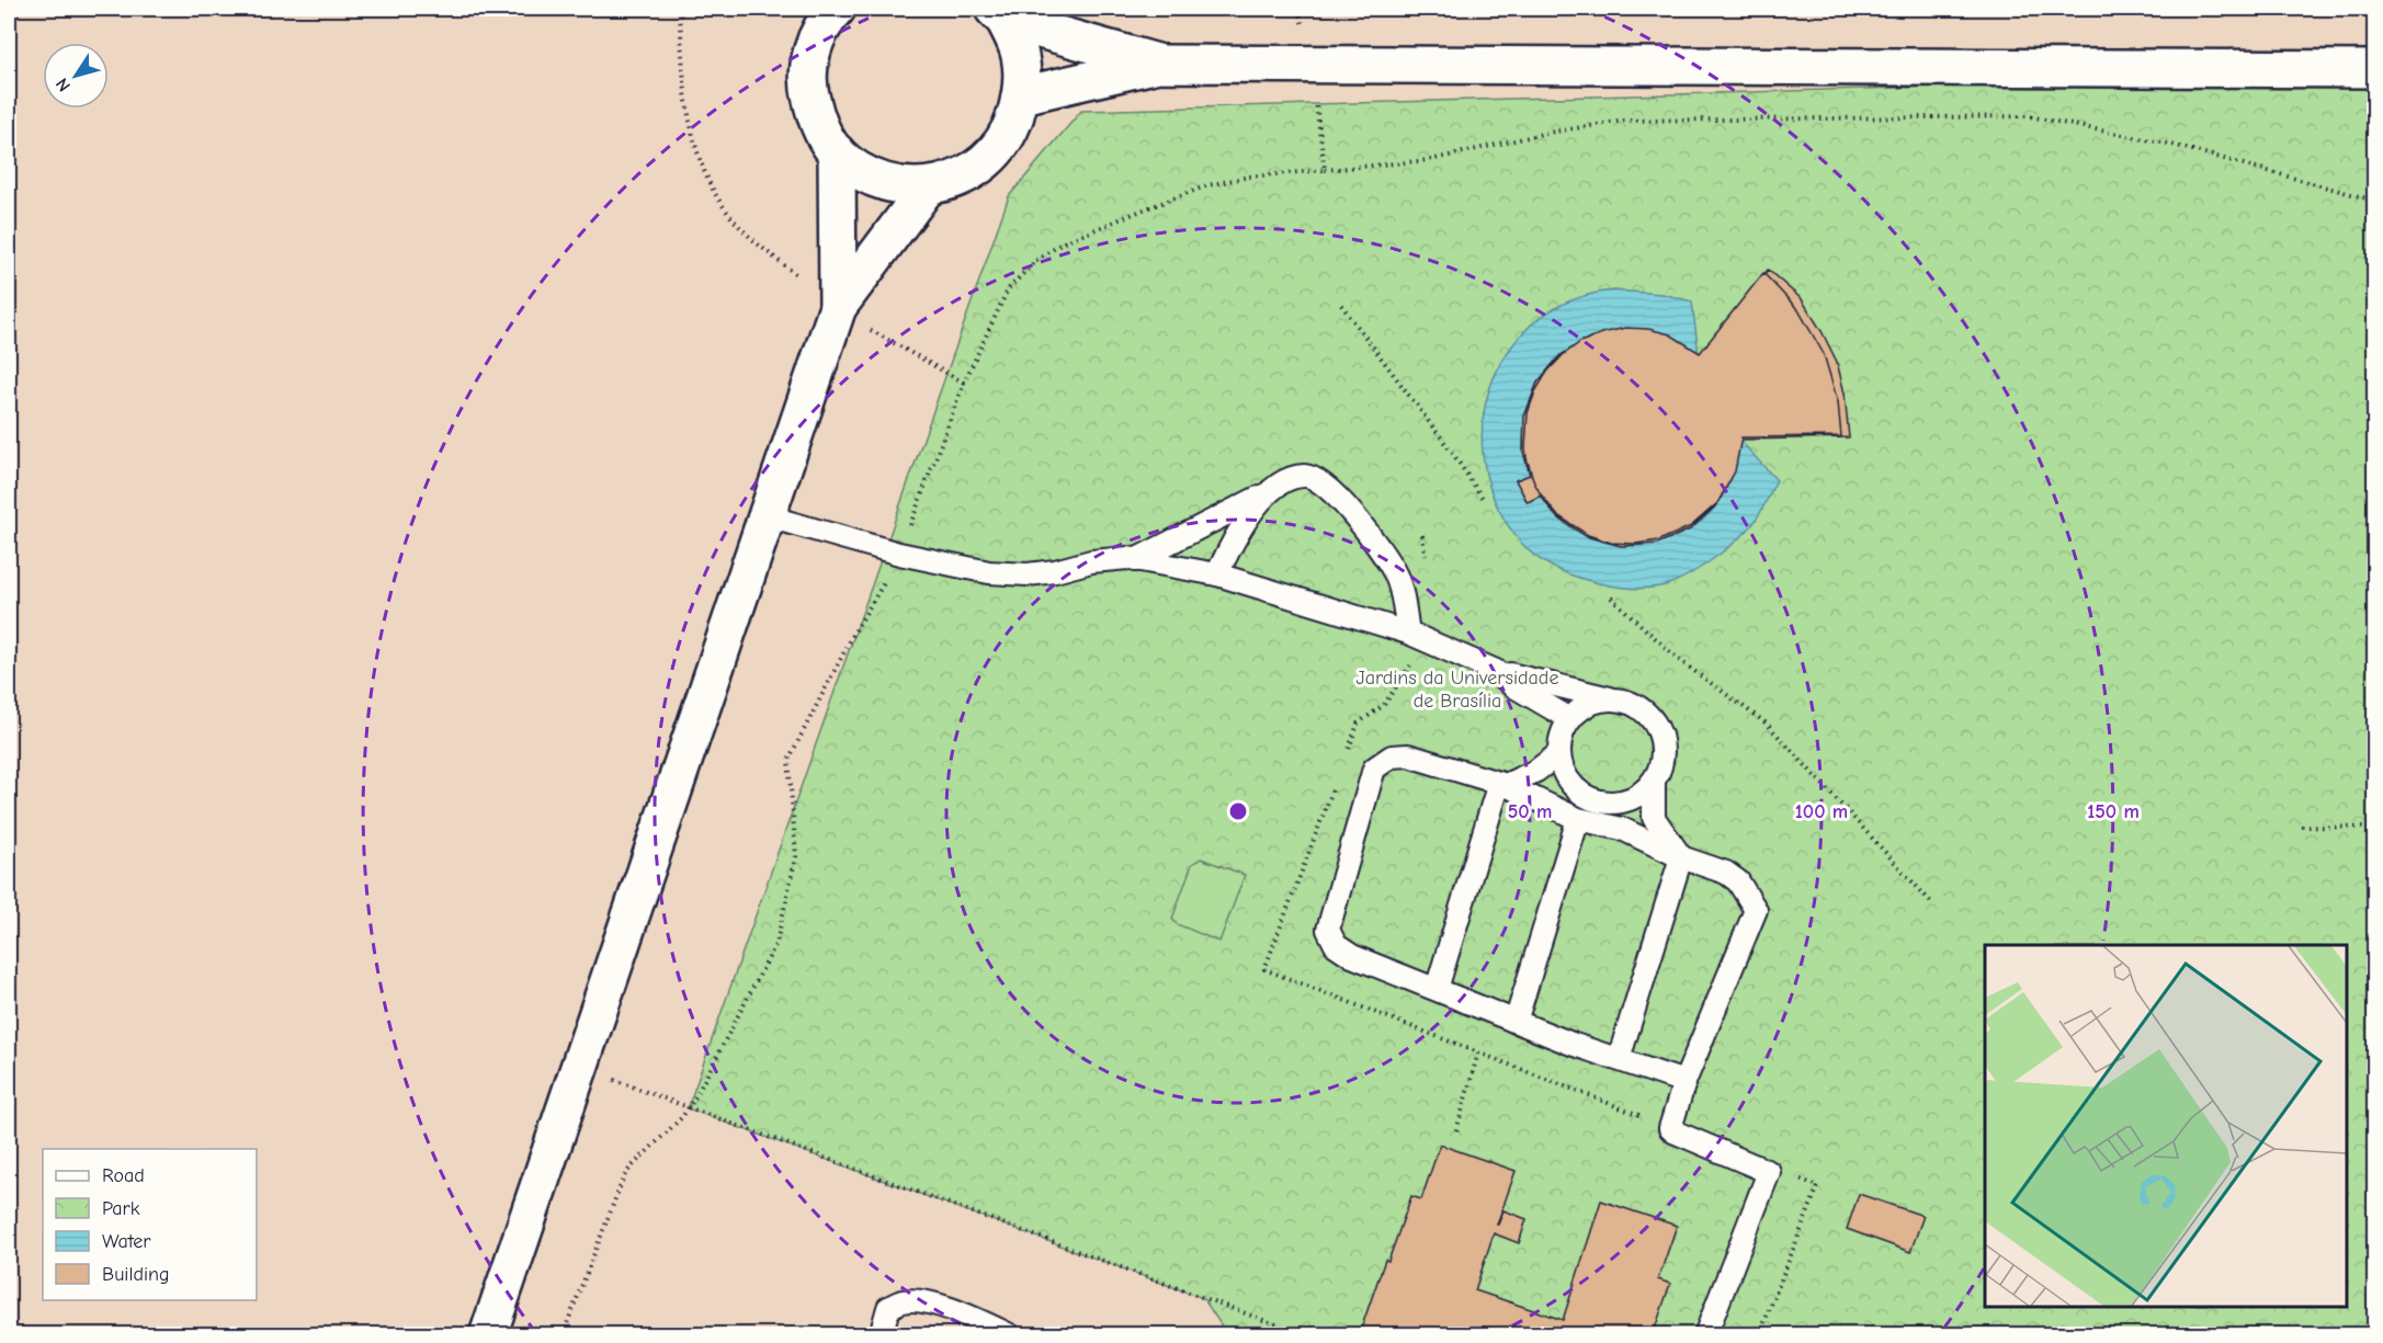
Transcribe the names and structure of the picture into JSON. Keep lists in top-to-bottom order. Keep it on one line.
{"parks":["Jardins da Universidade de Brasília"],"legend":["Road","Park","Water","Building"],"north":"bottom left","rings":["50 m","100 m","150 m"]}
